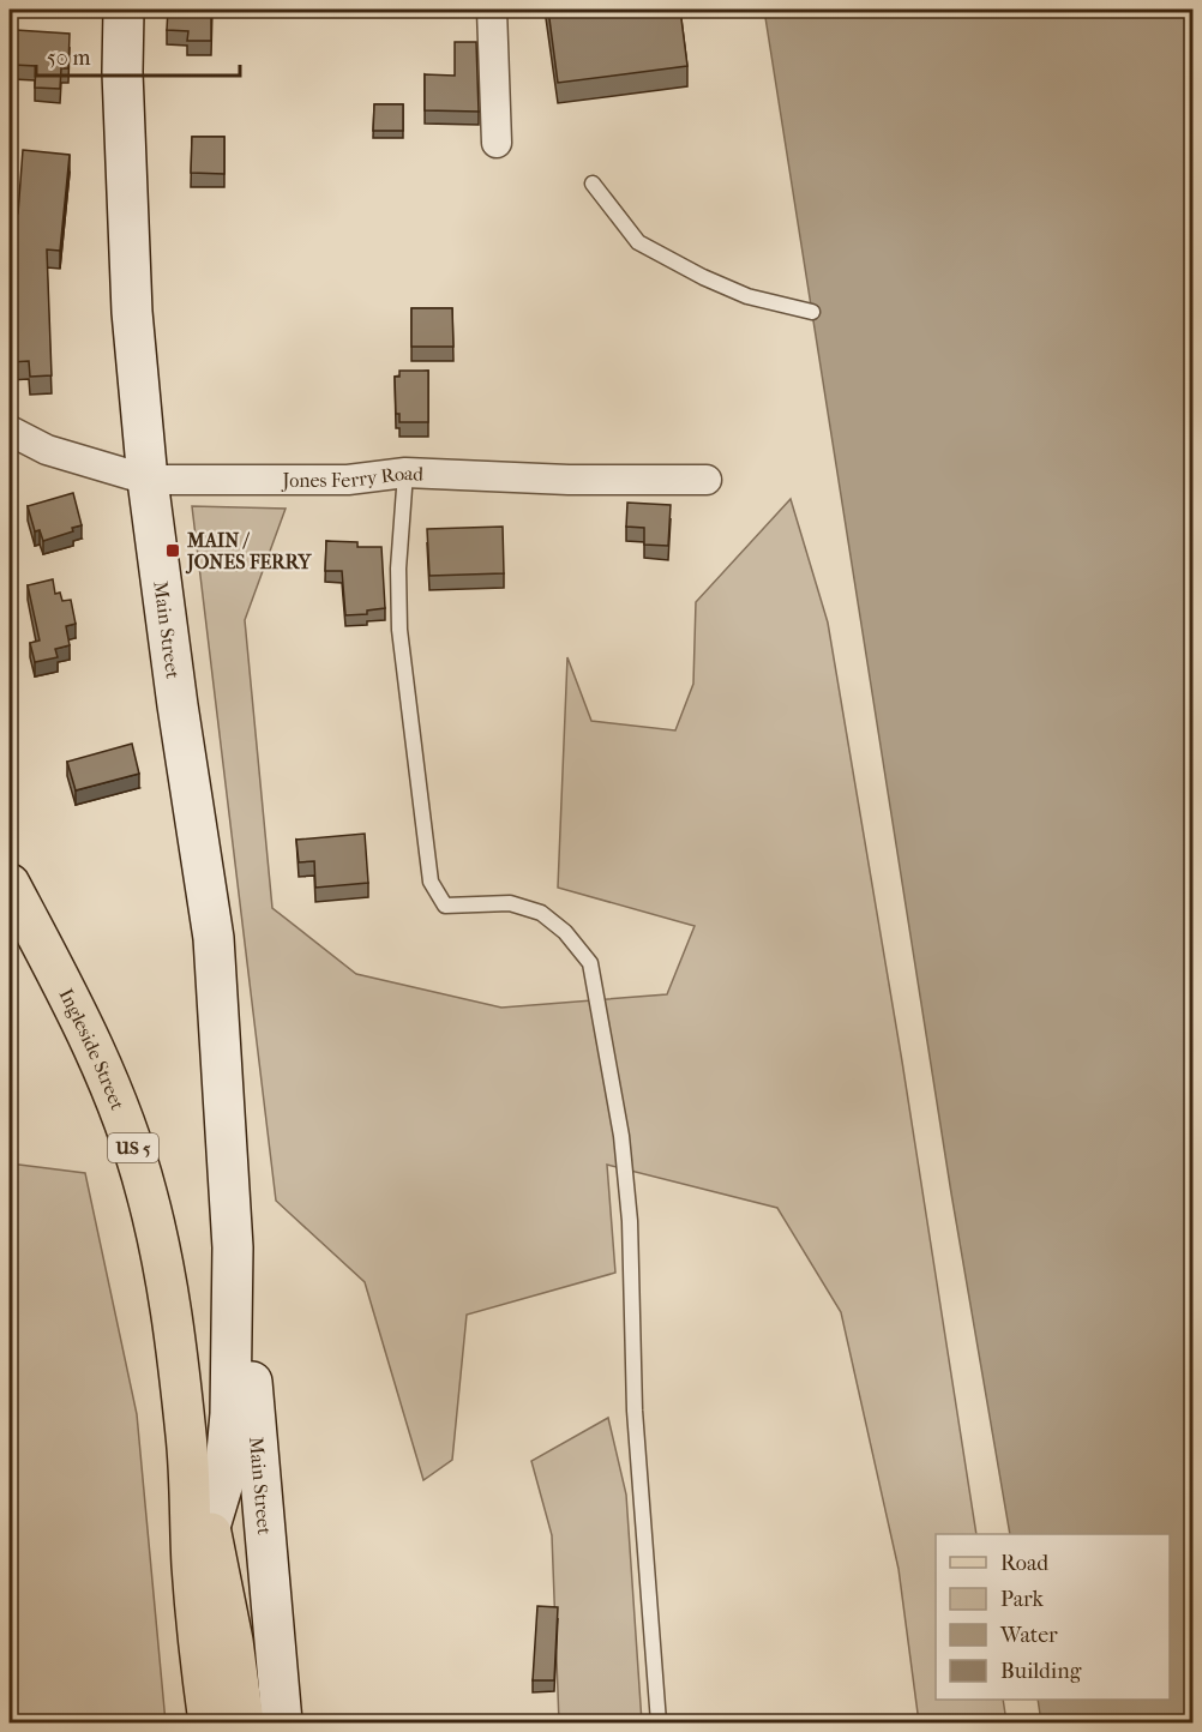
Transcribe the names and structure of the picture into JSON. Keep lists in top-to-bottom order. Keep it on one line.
{"streets":{"main road":["Main Street","Ingleside Street","US 5"],"street":["Jones Ferry Road"]},"crossings":[["Jones Ferry Road","Main Street"],["Main Street","Ingleside Street"],["Ingleside Street","US 5"]],"places":{"transit":["MAIN / JONES FERRY"]},"legend":["Road","Park","Water","Building"],"scale_bar":"50 m"}
